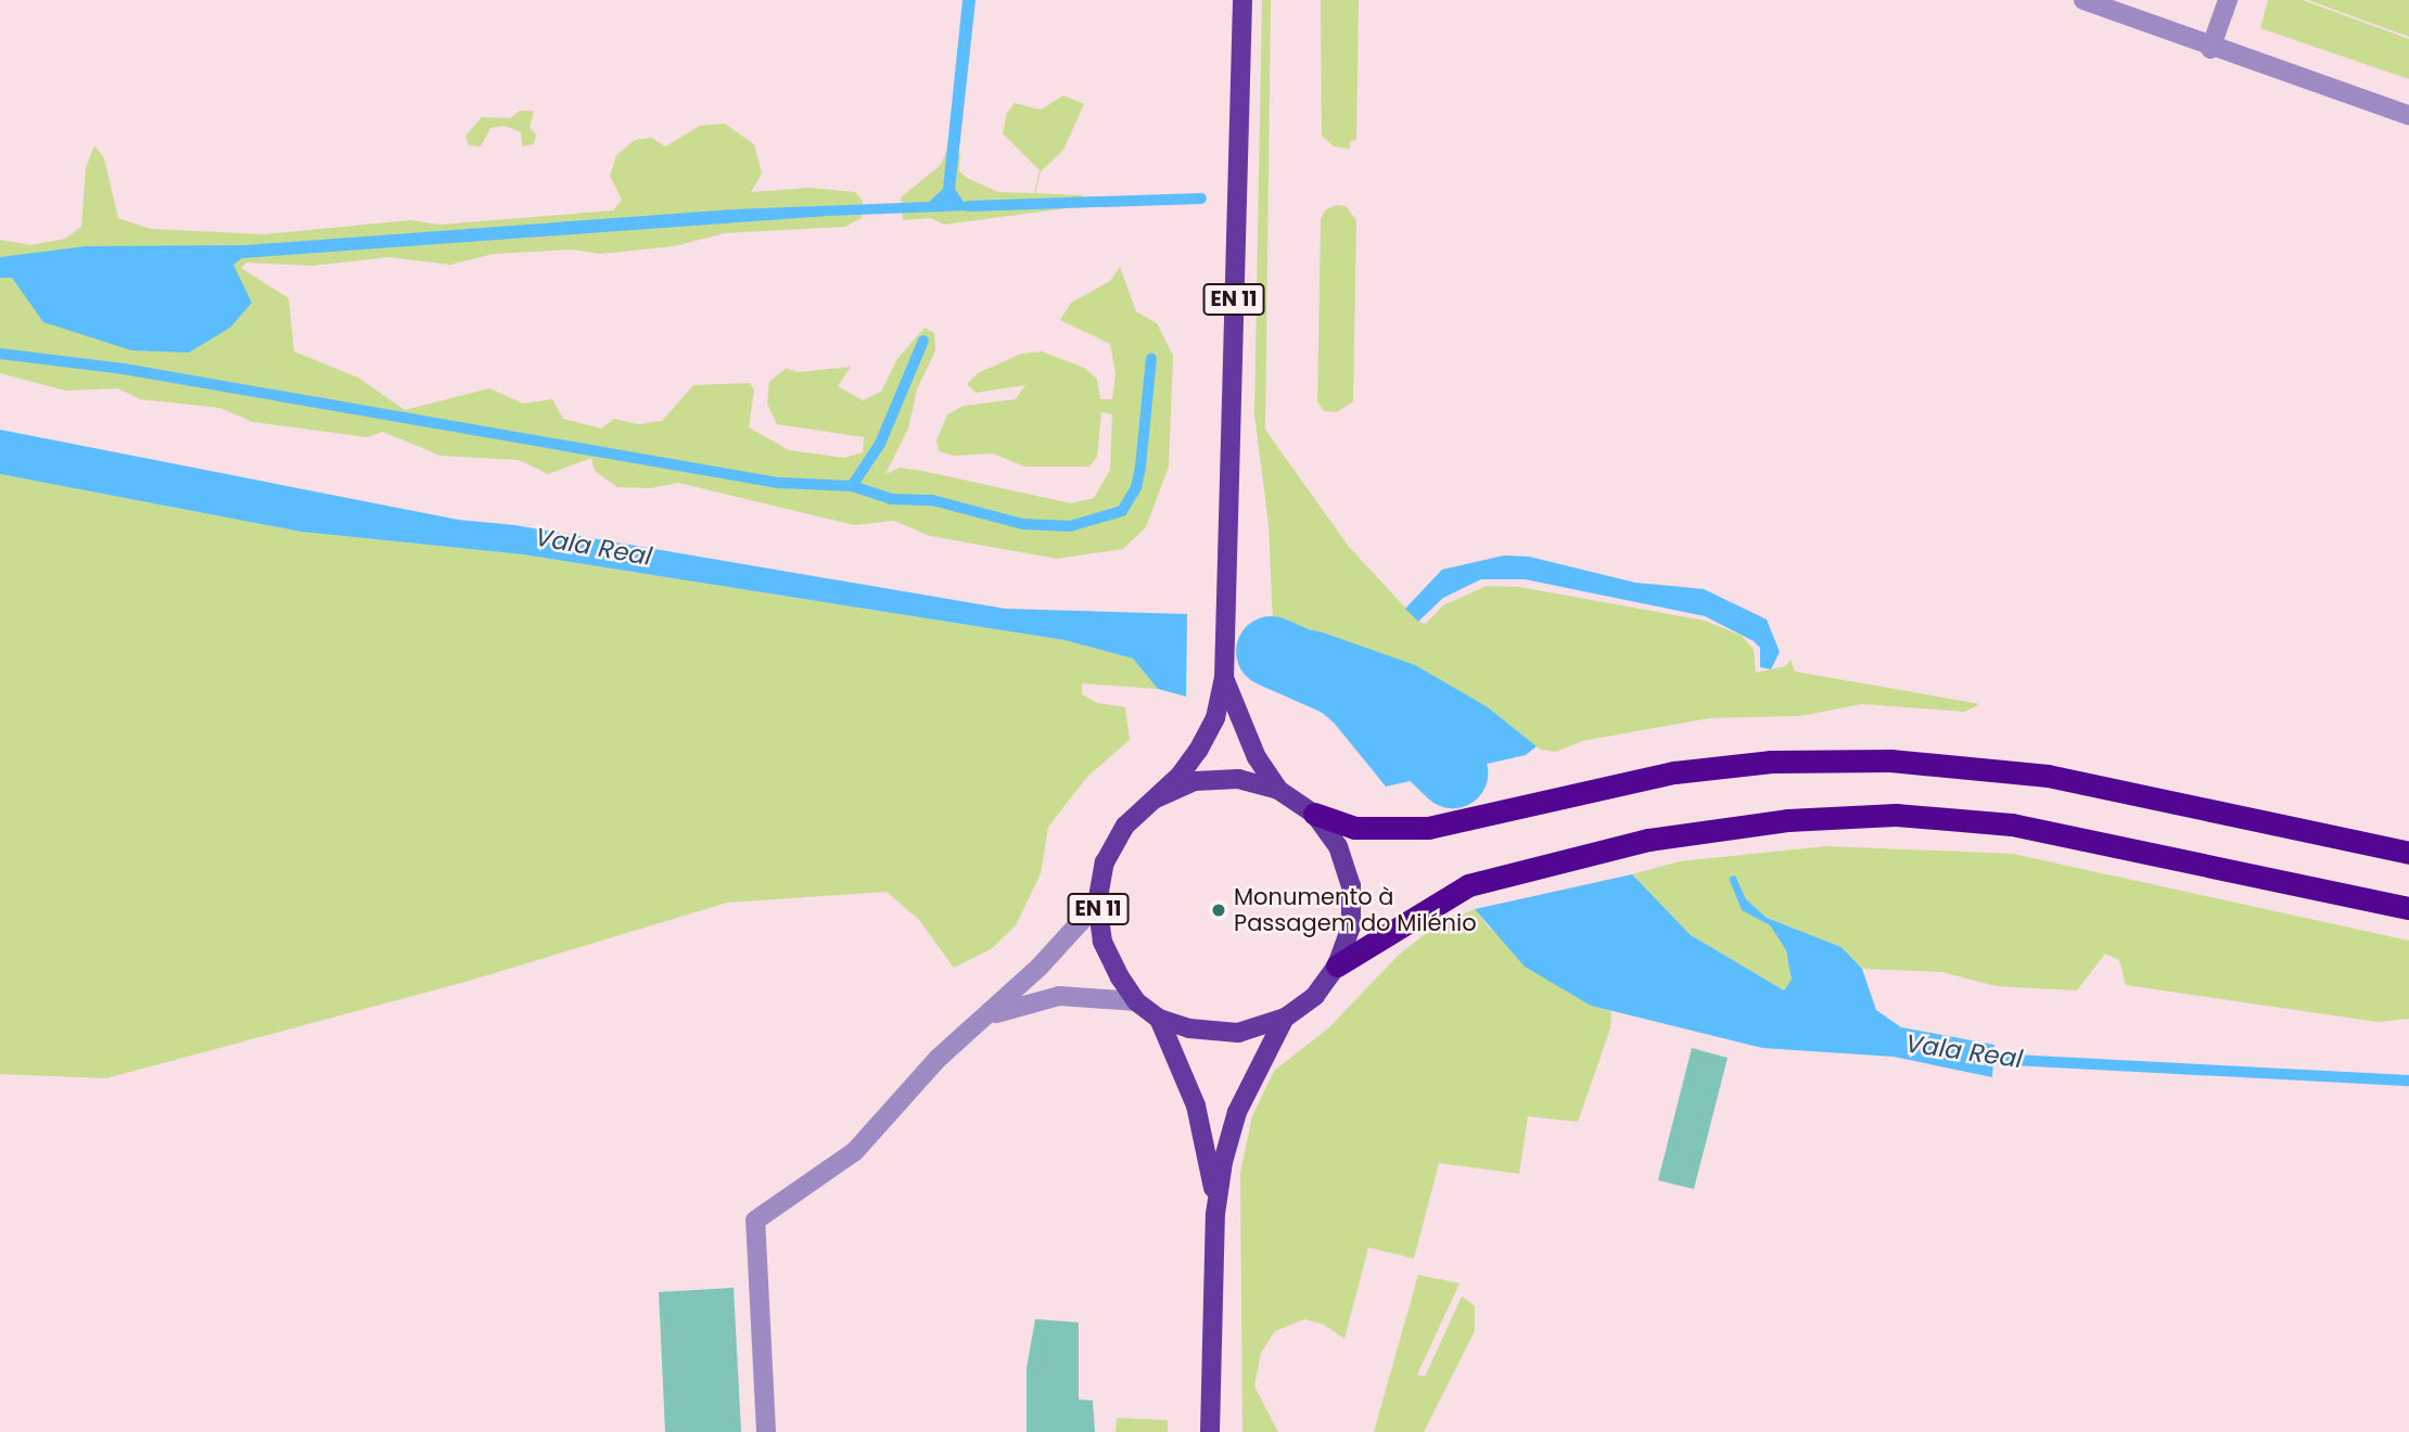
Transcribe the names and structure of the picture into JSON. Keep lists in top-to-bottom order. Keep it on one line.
{"streets":{"main road":["EN 11"]},"water":["Vala Real"],"places":["Monumento à Passagem do Milénio"]}
